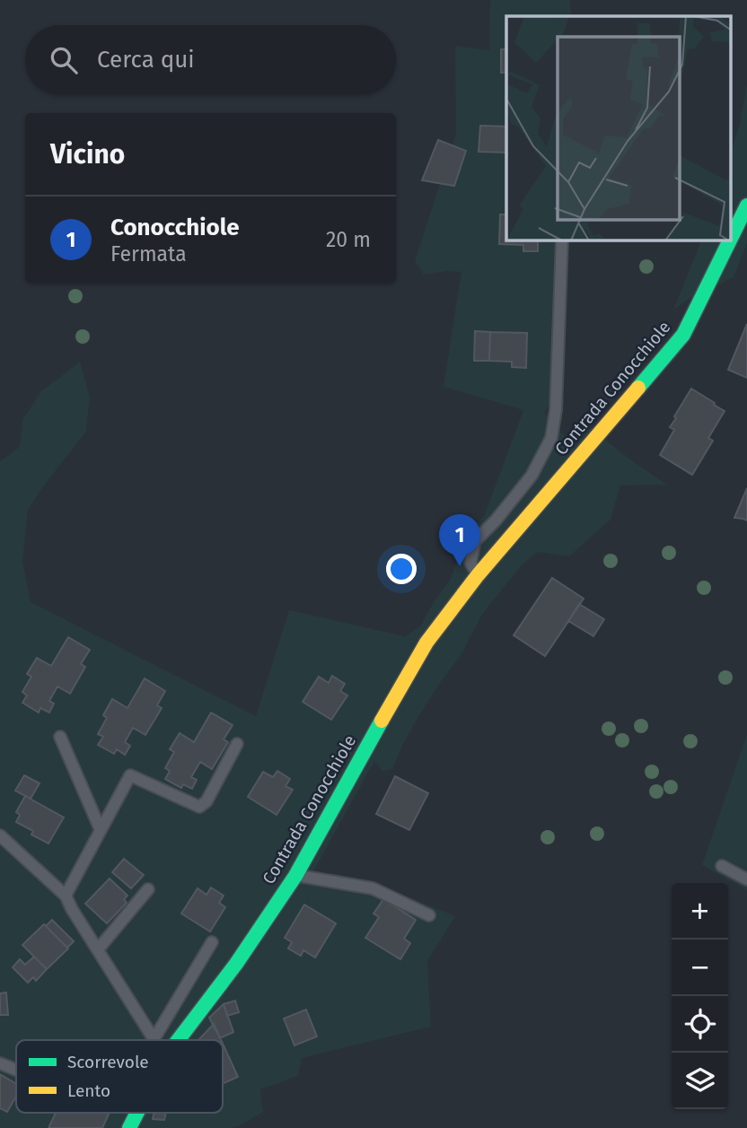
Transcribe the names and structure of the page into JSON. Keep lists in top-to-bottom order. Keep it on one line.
{"streets":{"street":["Contrada Conocchiole"]},"legend":["Scorrevole","Lento"],"page":{"search":"Cerca qui","heading":"Vicino","list":[{"mark":"1","name":"Conocchiole","note":"Fermata","value":"20 m"}],"pins":"1","map_buttons":["+","−"]}}
